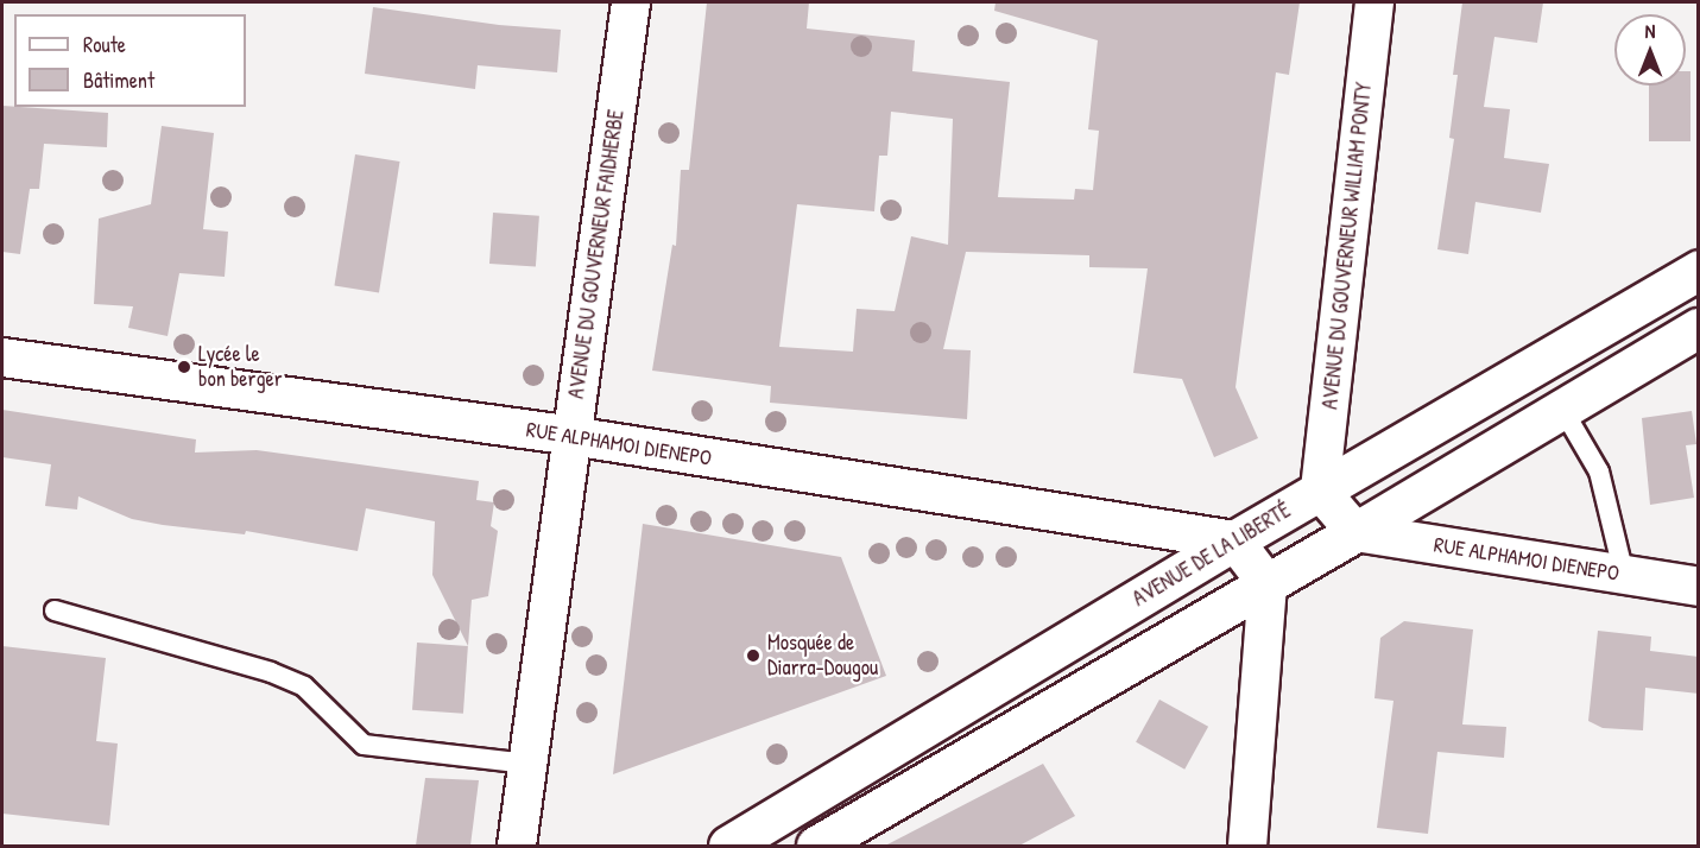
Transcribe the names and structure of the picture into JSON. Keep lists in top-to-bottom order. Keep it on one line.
{"streets":{"main road":["AVENUE DE LA LIBERTÉ"],"street":["AVENUE DU GOUVERNEUR WILLIAM PONTY","AVENUE DU GOUVERNEUR FAIDHERBE","RUE ALPHAMOI DIENEPO"]},"crossings":[["AVENUE DU GOUVERNEUR WILLIAM PONTY","AVENUE DE LA LIBERTÉ"],["AVENUE DU GOUVERNEUR FAIDHERBE","RUE ALPHAMOI DIENEPO"],["RUE ALPHAMOI DIENEPO","AVENUE DE LA LIBERTÉ"]],"places":["Lycée le bon berger","Mosquée de Diarra-Dougou"],"legend":["Route","Bâtiment"],"north":"top"}
